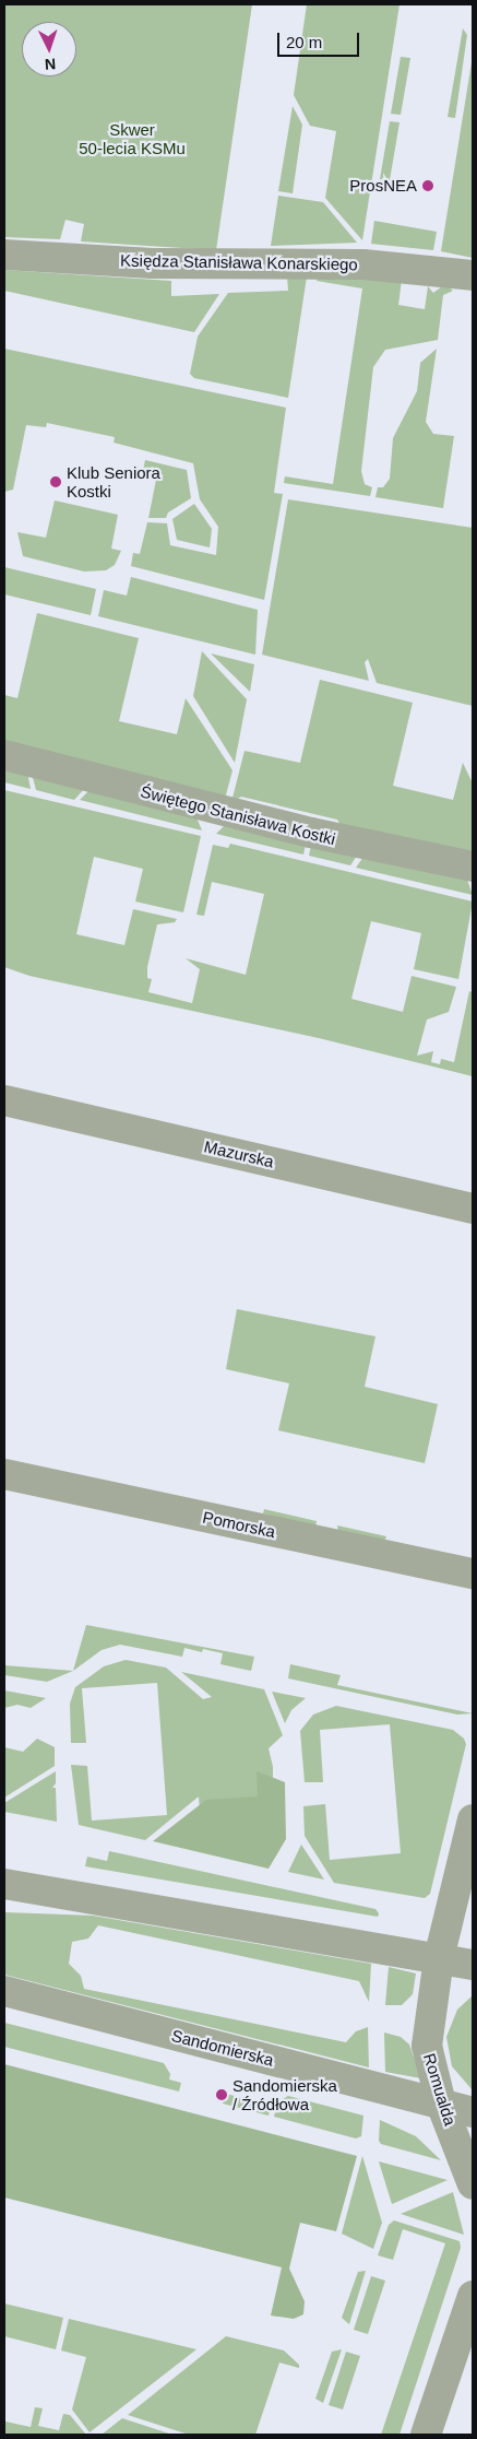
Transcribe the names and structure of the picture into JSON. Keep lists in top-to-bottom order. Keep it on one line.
{"streets":{"street":["Księdza Stanisława Konarskiego","Świętego Stanisława Kostki","Mazurska","Pomorska","Sandomierska","Romualda"]},"crossings":[["Sandomierska","Romualda"]],"parks":["Skwer 50-lecia KSMu"],"places":["ProsNEA","Klub Seniora Kostki","Sandomierska / Źródłowa"],"scale_bar":"20 m","north":"bottom"}
